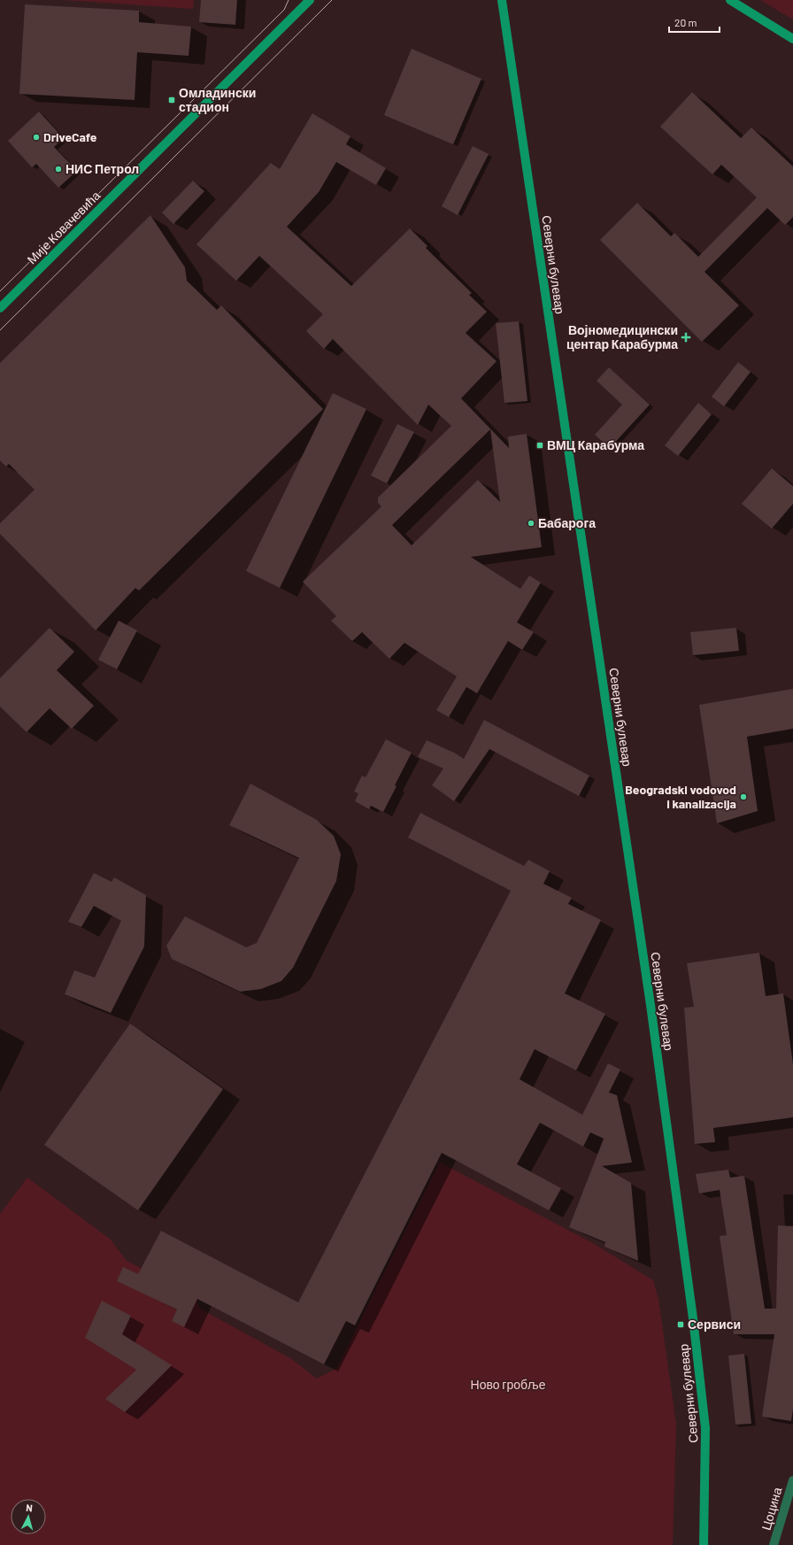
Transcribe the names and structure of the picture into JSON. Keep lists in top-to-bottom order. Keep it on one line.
{"streets":{"street":["Мије Ковачевића","Северни булевар","Цоцина"]},"parks":["Ново гробље"],"places":{"transit":["Омладински стадион","ВМЦ Карабурма","Сервиси"],"other":["DriveCafe","НИС Петрол","Бабарога","Beogradski vodovod i kanalizacija"],"health":["Војномедицински центар Карабурма"]},"scale_bar":"20 m","north":"top"}
